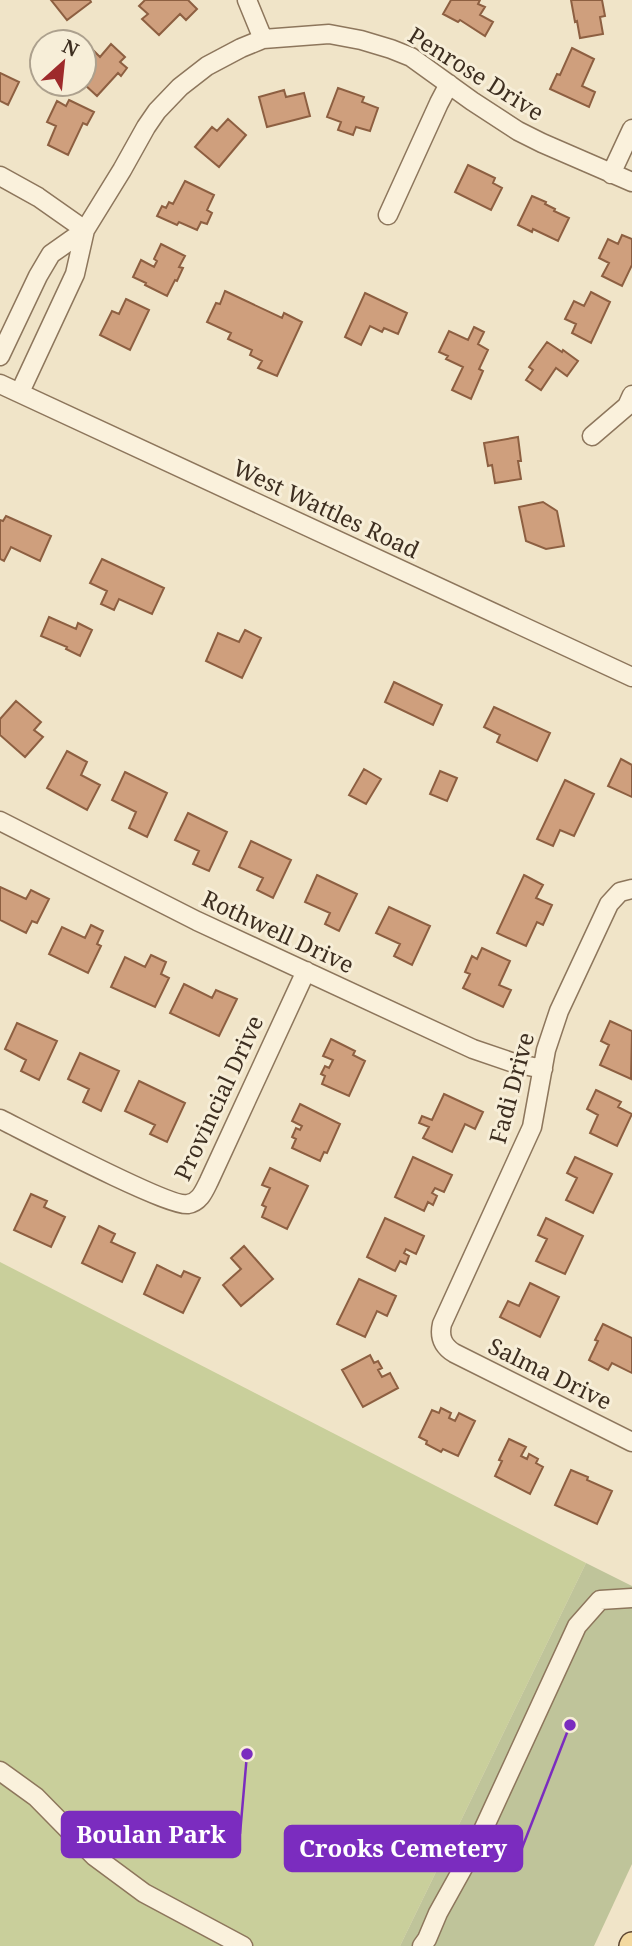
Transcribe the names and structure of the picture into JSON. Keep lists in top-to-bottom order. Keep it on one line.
{"streets":{"street":["Penrose Drive","West Wattles Road","Rothwell Drive","Fadi Drive","Provincial Drive","Salma Drive"]},"crossings":[["Penrose Drive","West Wattles Road"],["Rothwell Drive","Fadi Drive"],["Rothwell Drive","Provincial Drive"],["Fadi Drive","Salma Drive"]],"places":["Crooks Cemetery","Boulan Park"],"north":"top right"}
